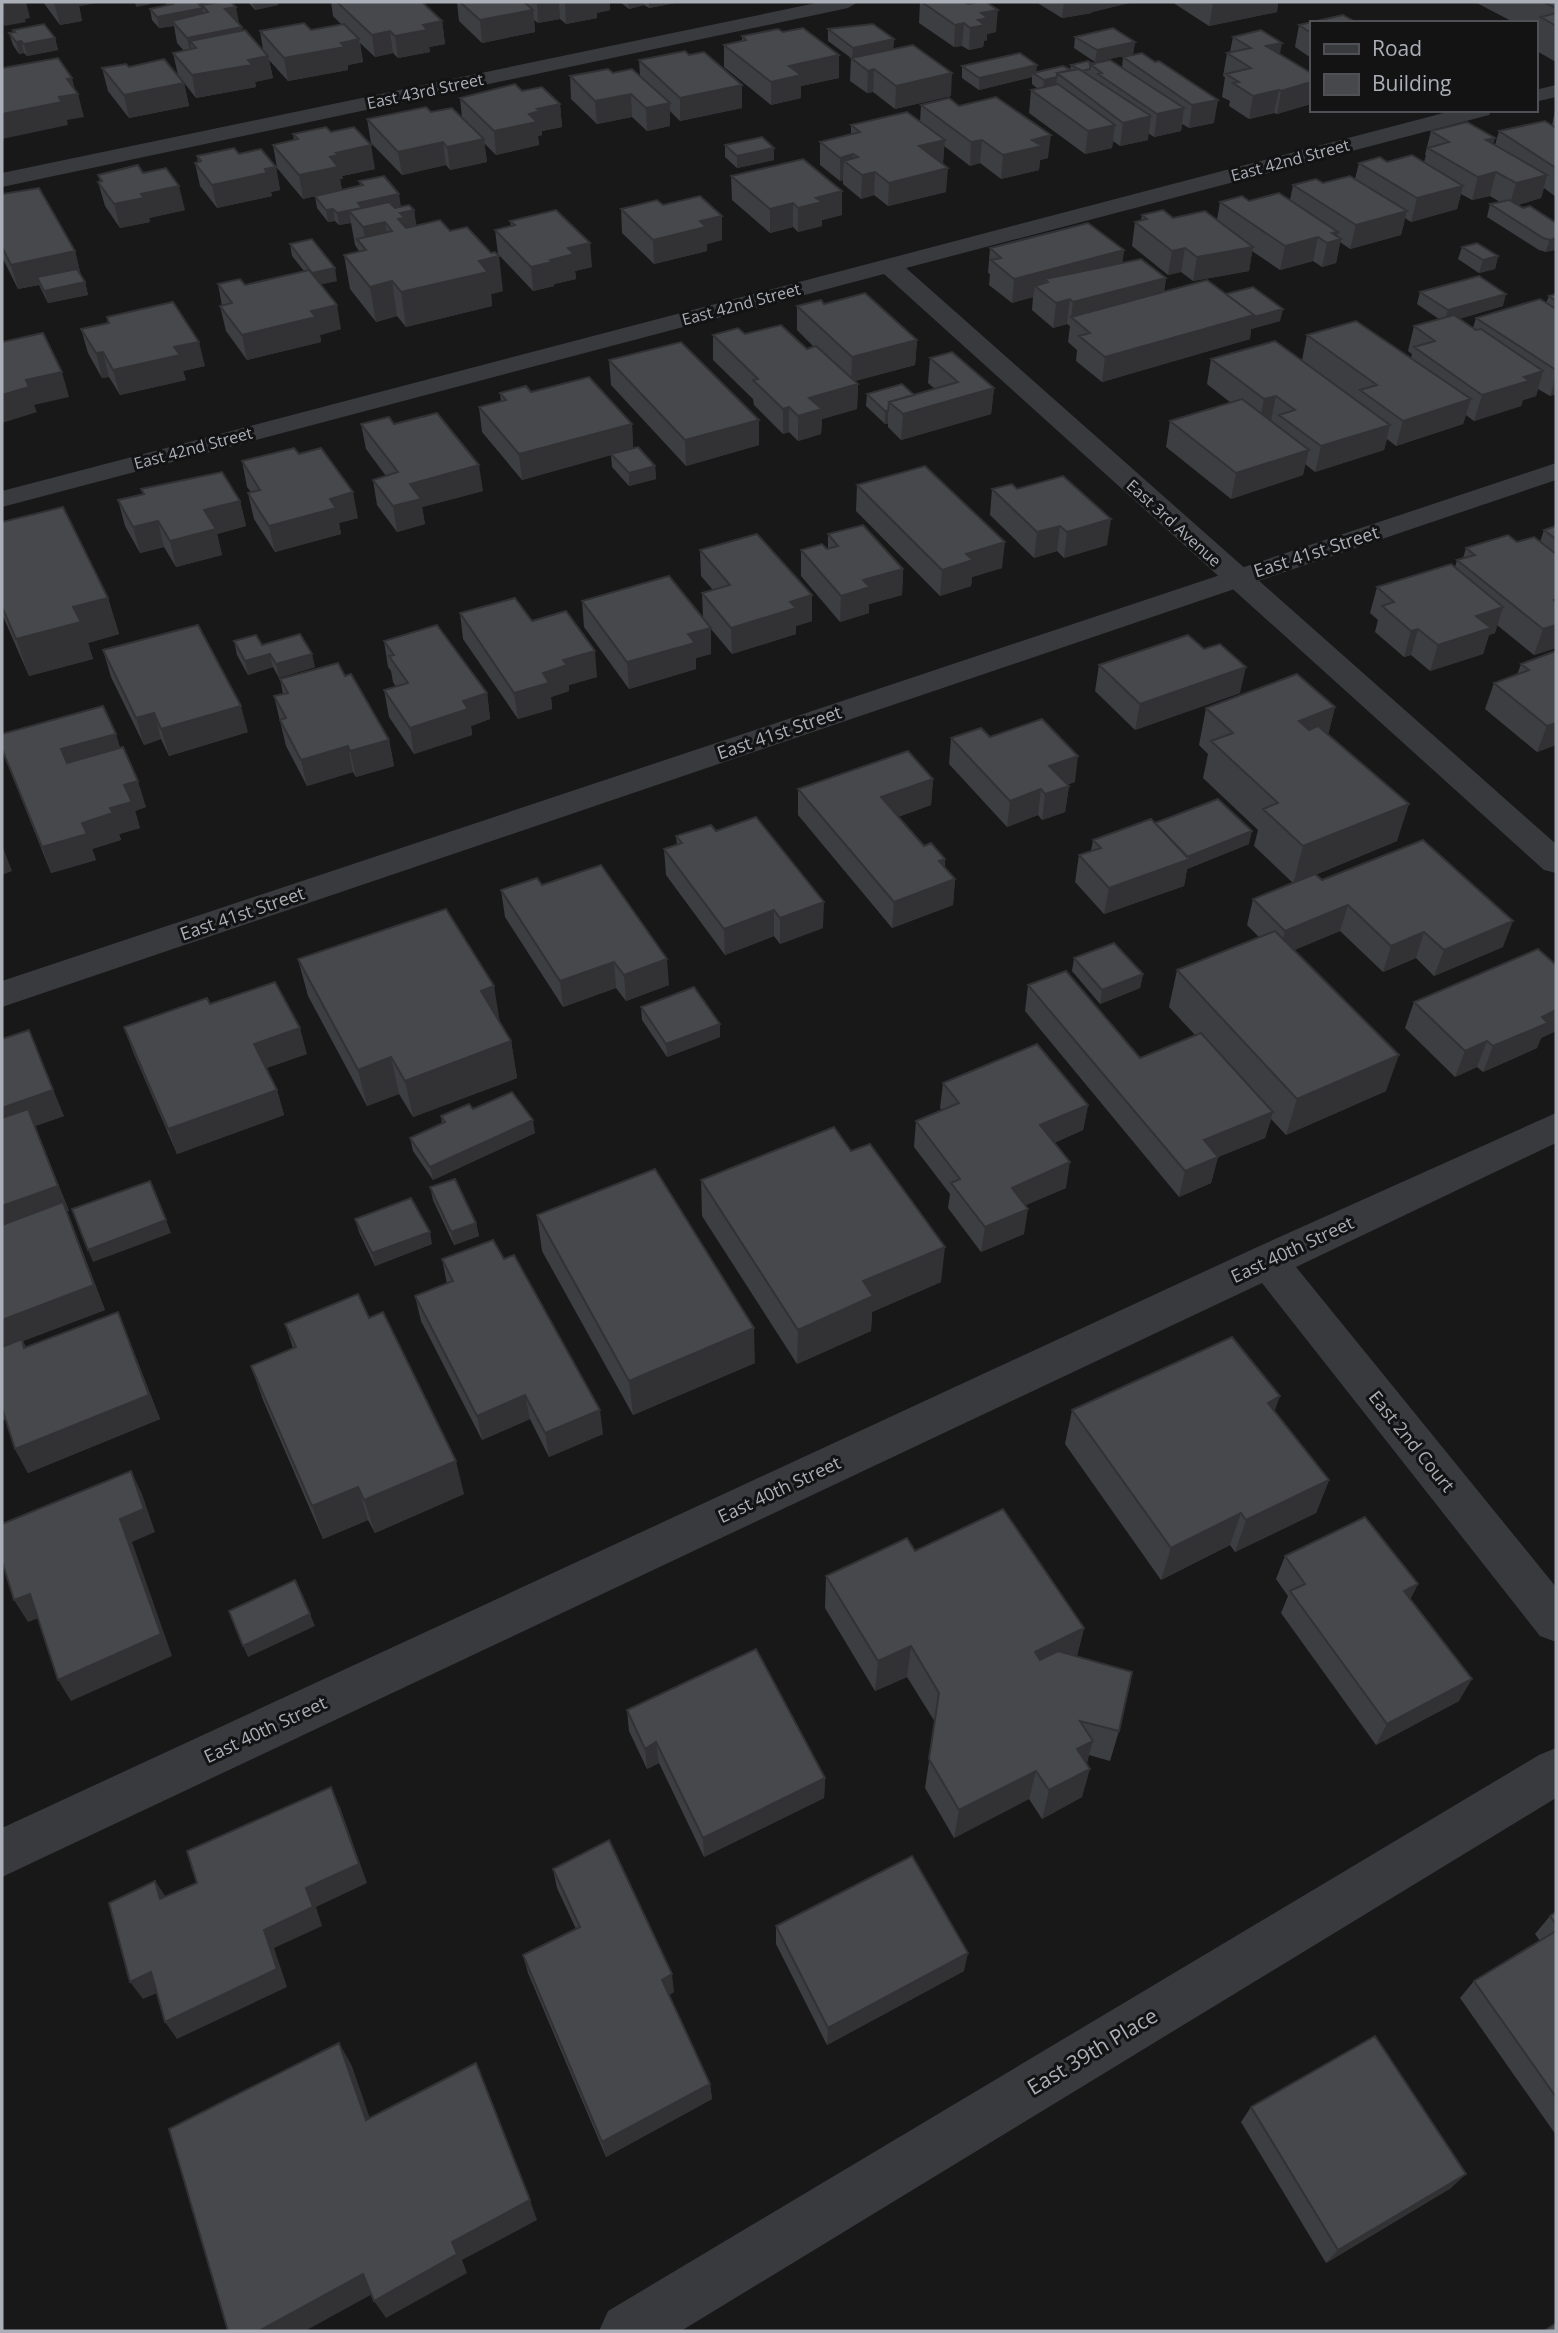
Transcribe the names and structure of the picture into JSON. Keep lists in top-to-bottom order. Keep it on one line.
{"streets":{"street":["East 43rd Street","East 42nd Street","East 3rd Avenue","East 41st Street","East 40th Street","East 2nd Court","East 39th Place"]},"crossings":[["East 42nd Street","East 3rd Avenue"],["East 3rd Avenue","East 41st Street"],["East 40th Street","East 2nd Court"]],"legend":["Road","Building"]}
